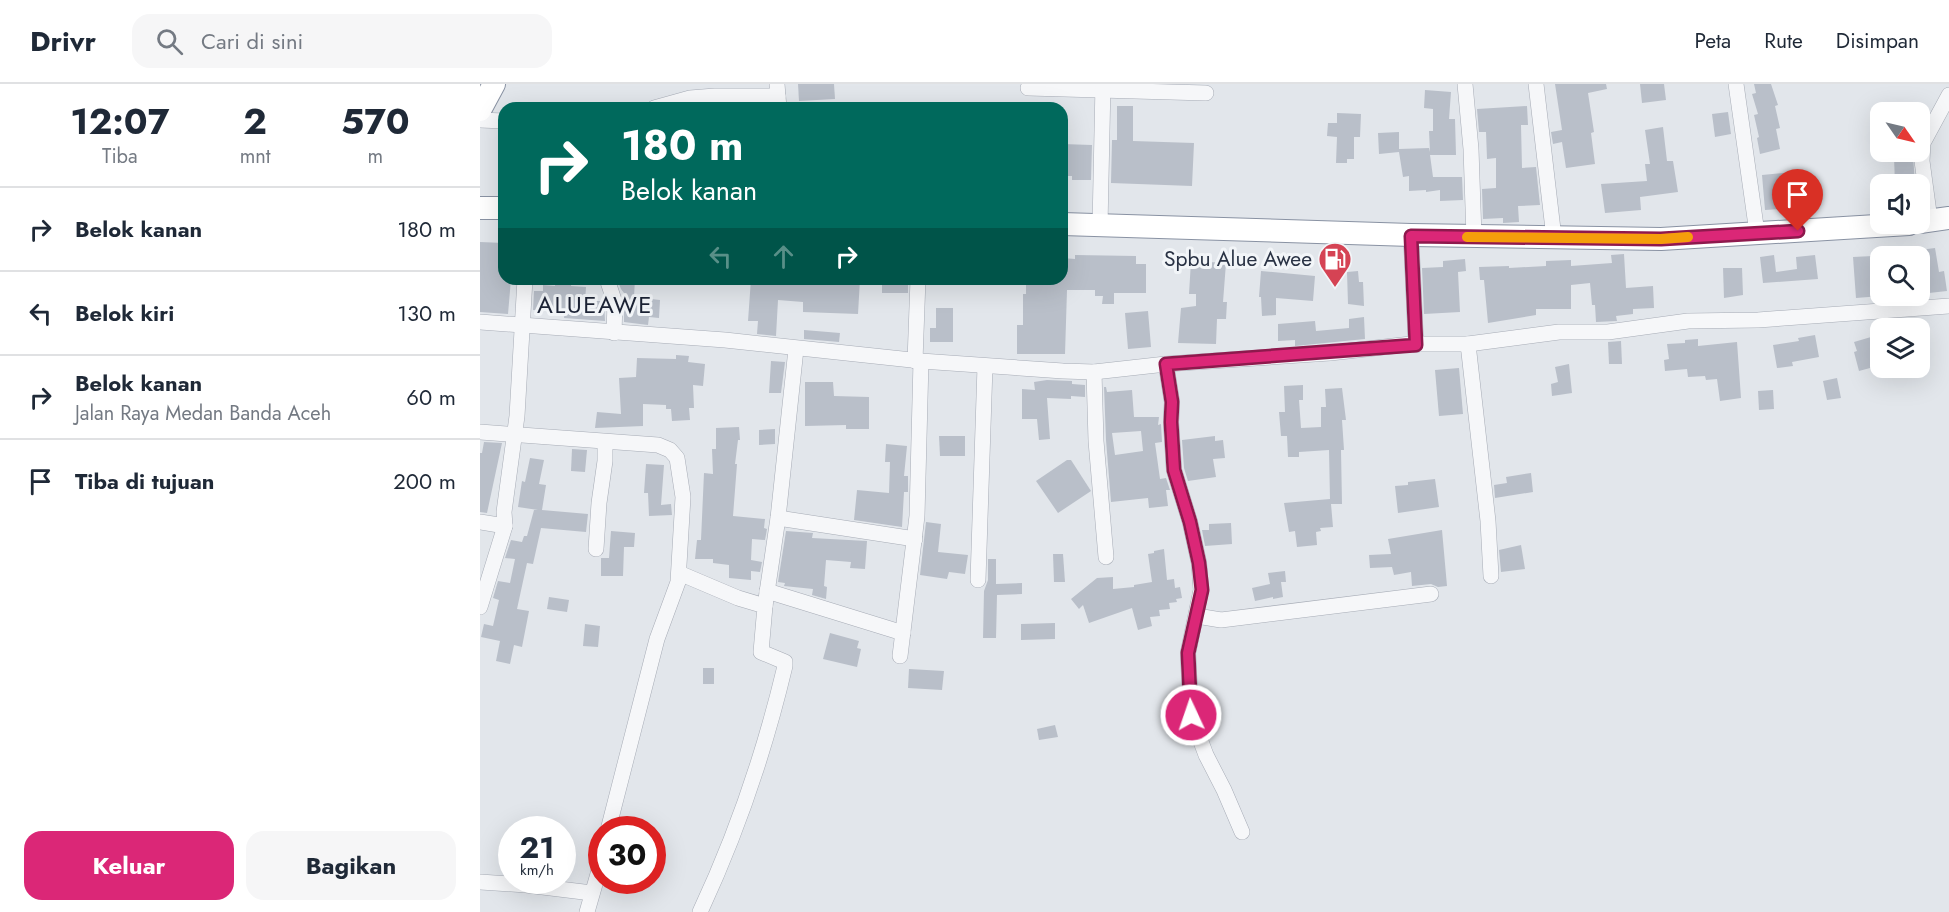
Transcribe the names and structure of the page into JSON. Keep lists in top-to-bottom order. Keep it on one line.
{"districts":["ALUEAWE"],"places":{"fuel station":["Spbu Alue Awee"]},"north":"bottom right","page":{"header":"Drivr","search":"Cari di sini","nav":["Peta","Rute","Disimpan"],"eta":["12:07","Tiba","2","mnt","570","m"],"turn":["180 m","Belok kanan"],"list":[{"name":"Belok kanan","value":"180 m"},{"name":"Belok kiri","value":"130 m"},{"name":"Belok kanan","note":"Jalan Raya Medan Banda Aceh","value":"60 m"},{"name":"Tiba di tujuan","value":"200 m"}],"speed":"21 km/h","limit":"30","buttons":["Keluar","Bagikan"]}}
